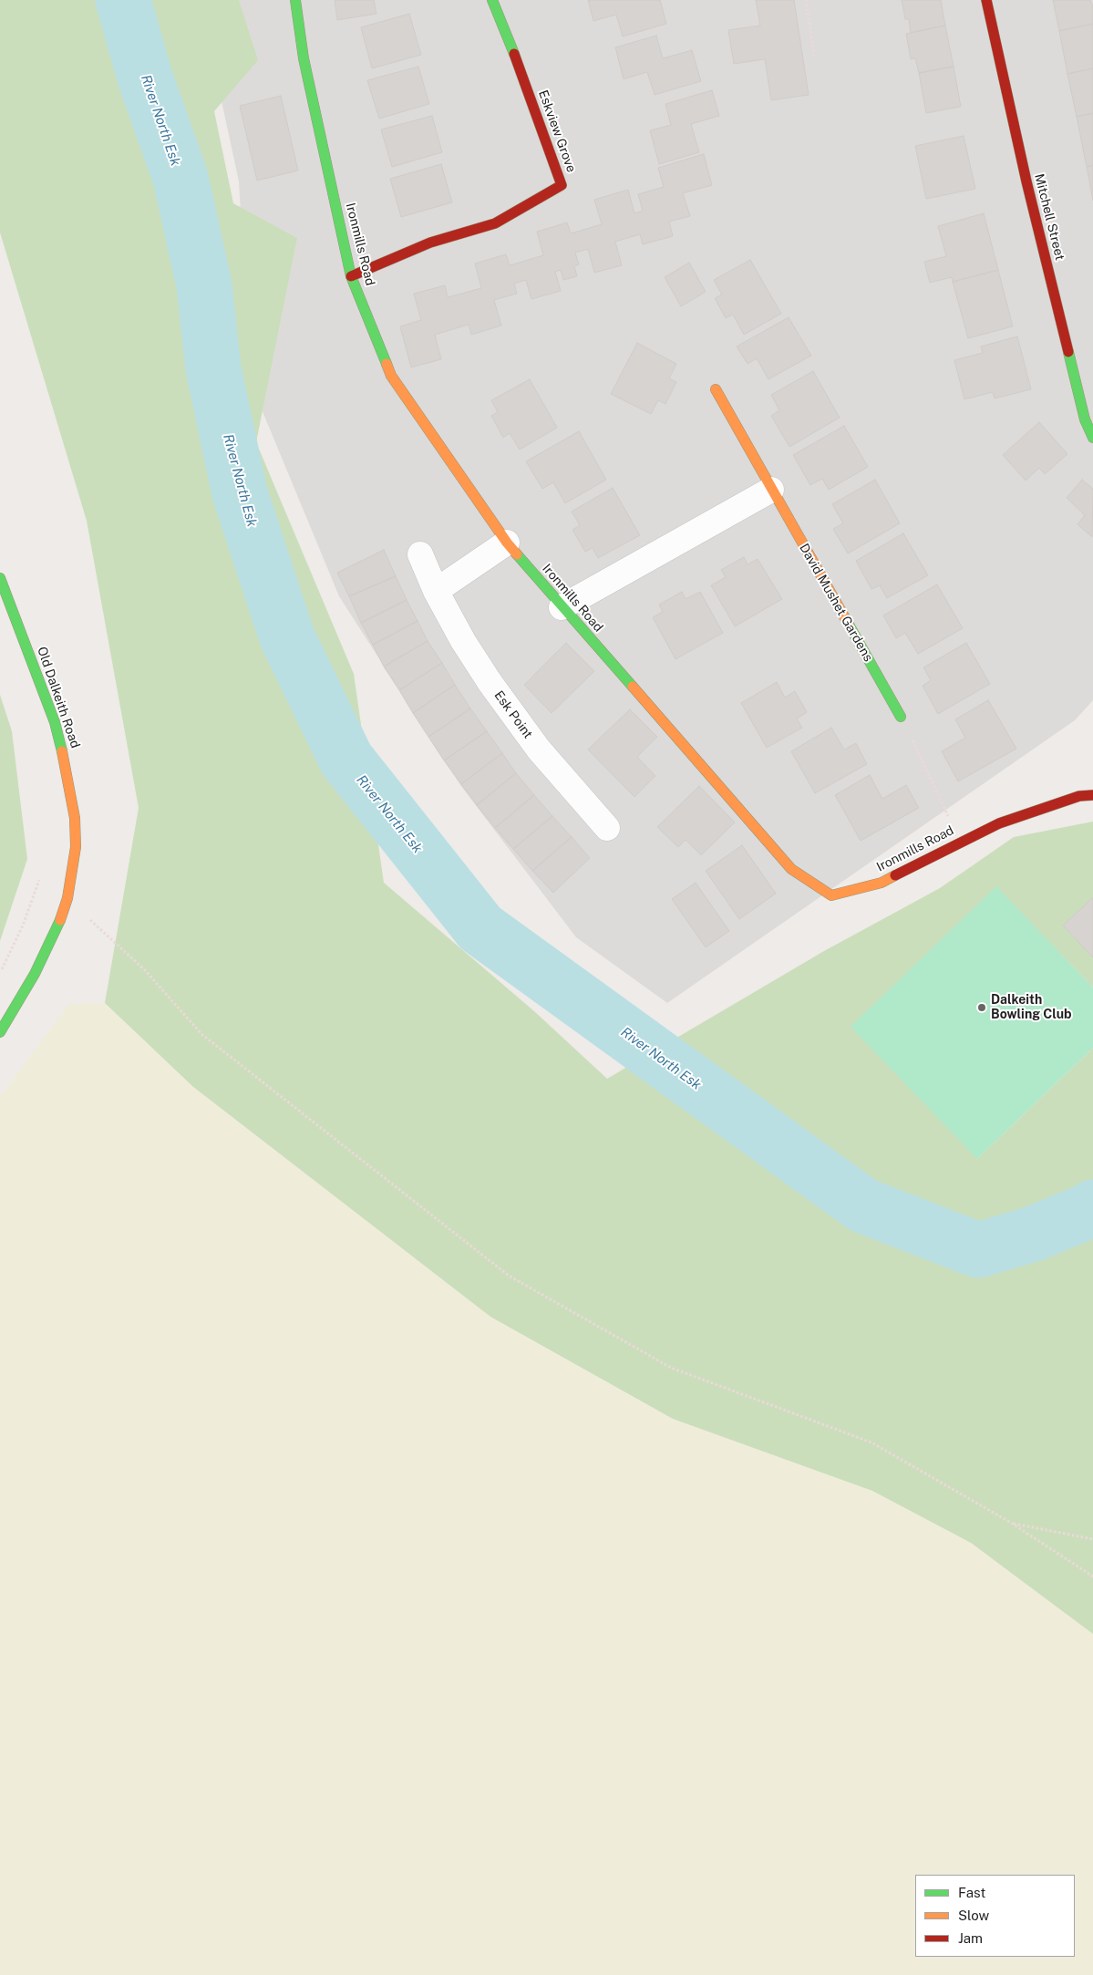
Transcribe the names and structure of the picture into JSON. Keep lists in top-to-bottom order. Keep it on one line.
{"streets":{"street":["Eskview Grove","Mitchell Street","Ironmills Road","David Mushet Gardens","Old Dalkeith Road","Esk Point"]},"crossings":[["Eskview Grove","Ironmills Road"]],"water":["River North Esk"],"places":["Dalkeith Bowling Club"],"legend":["Fast","Slow","Jam"]}
